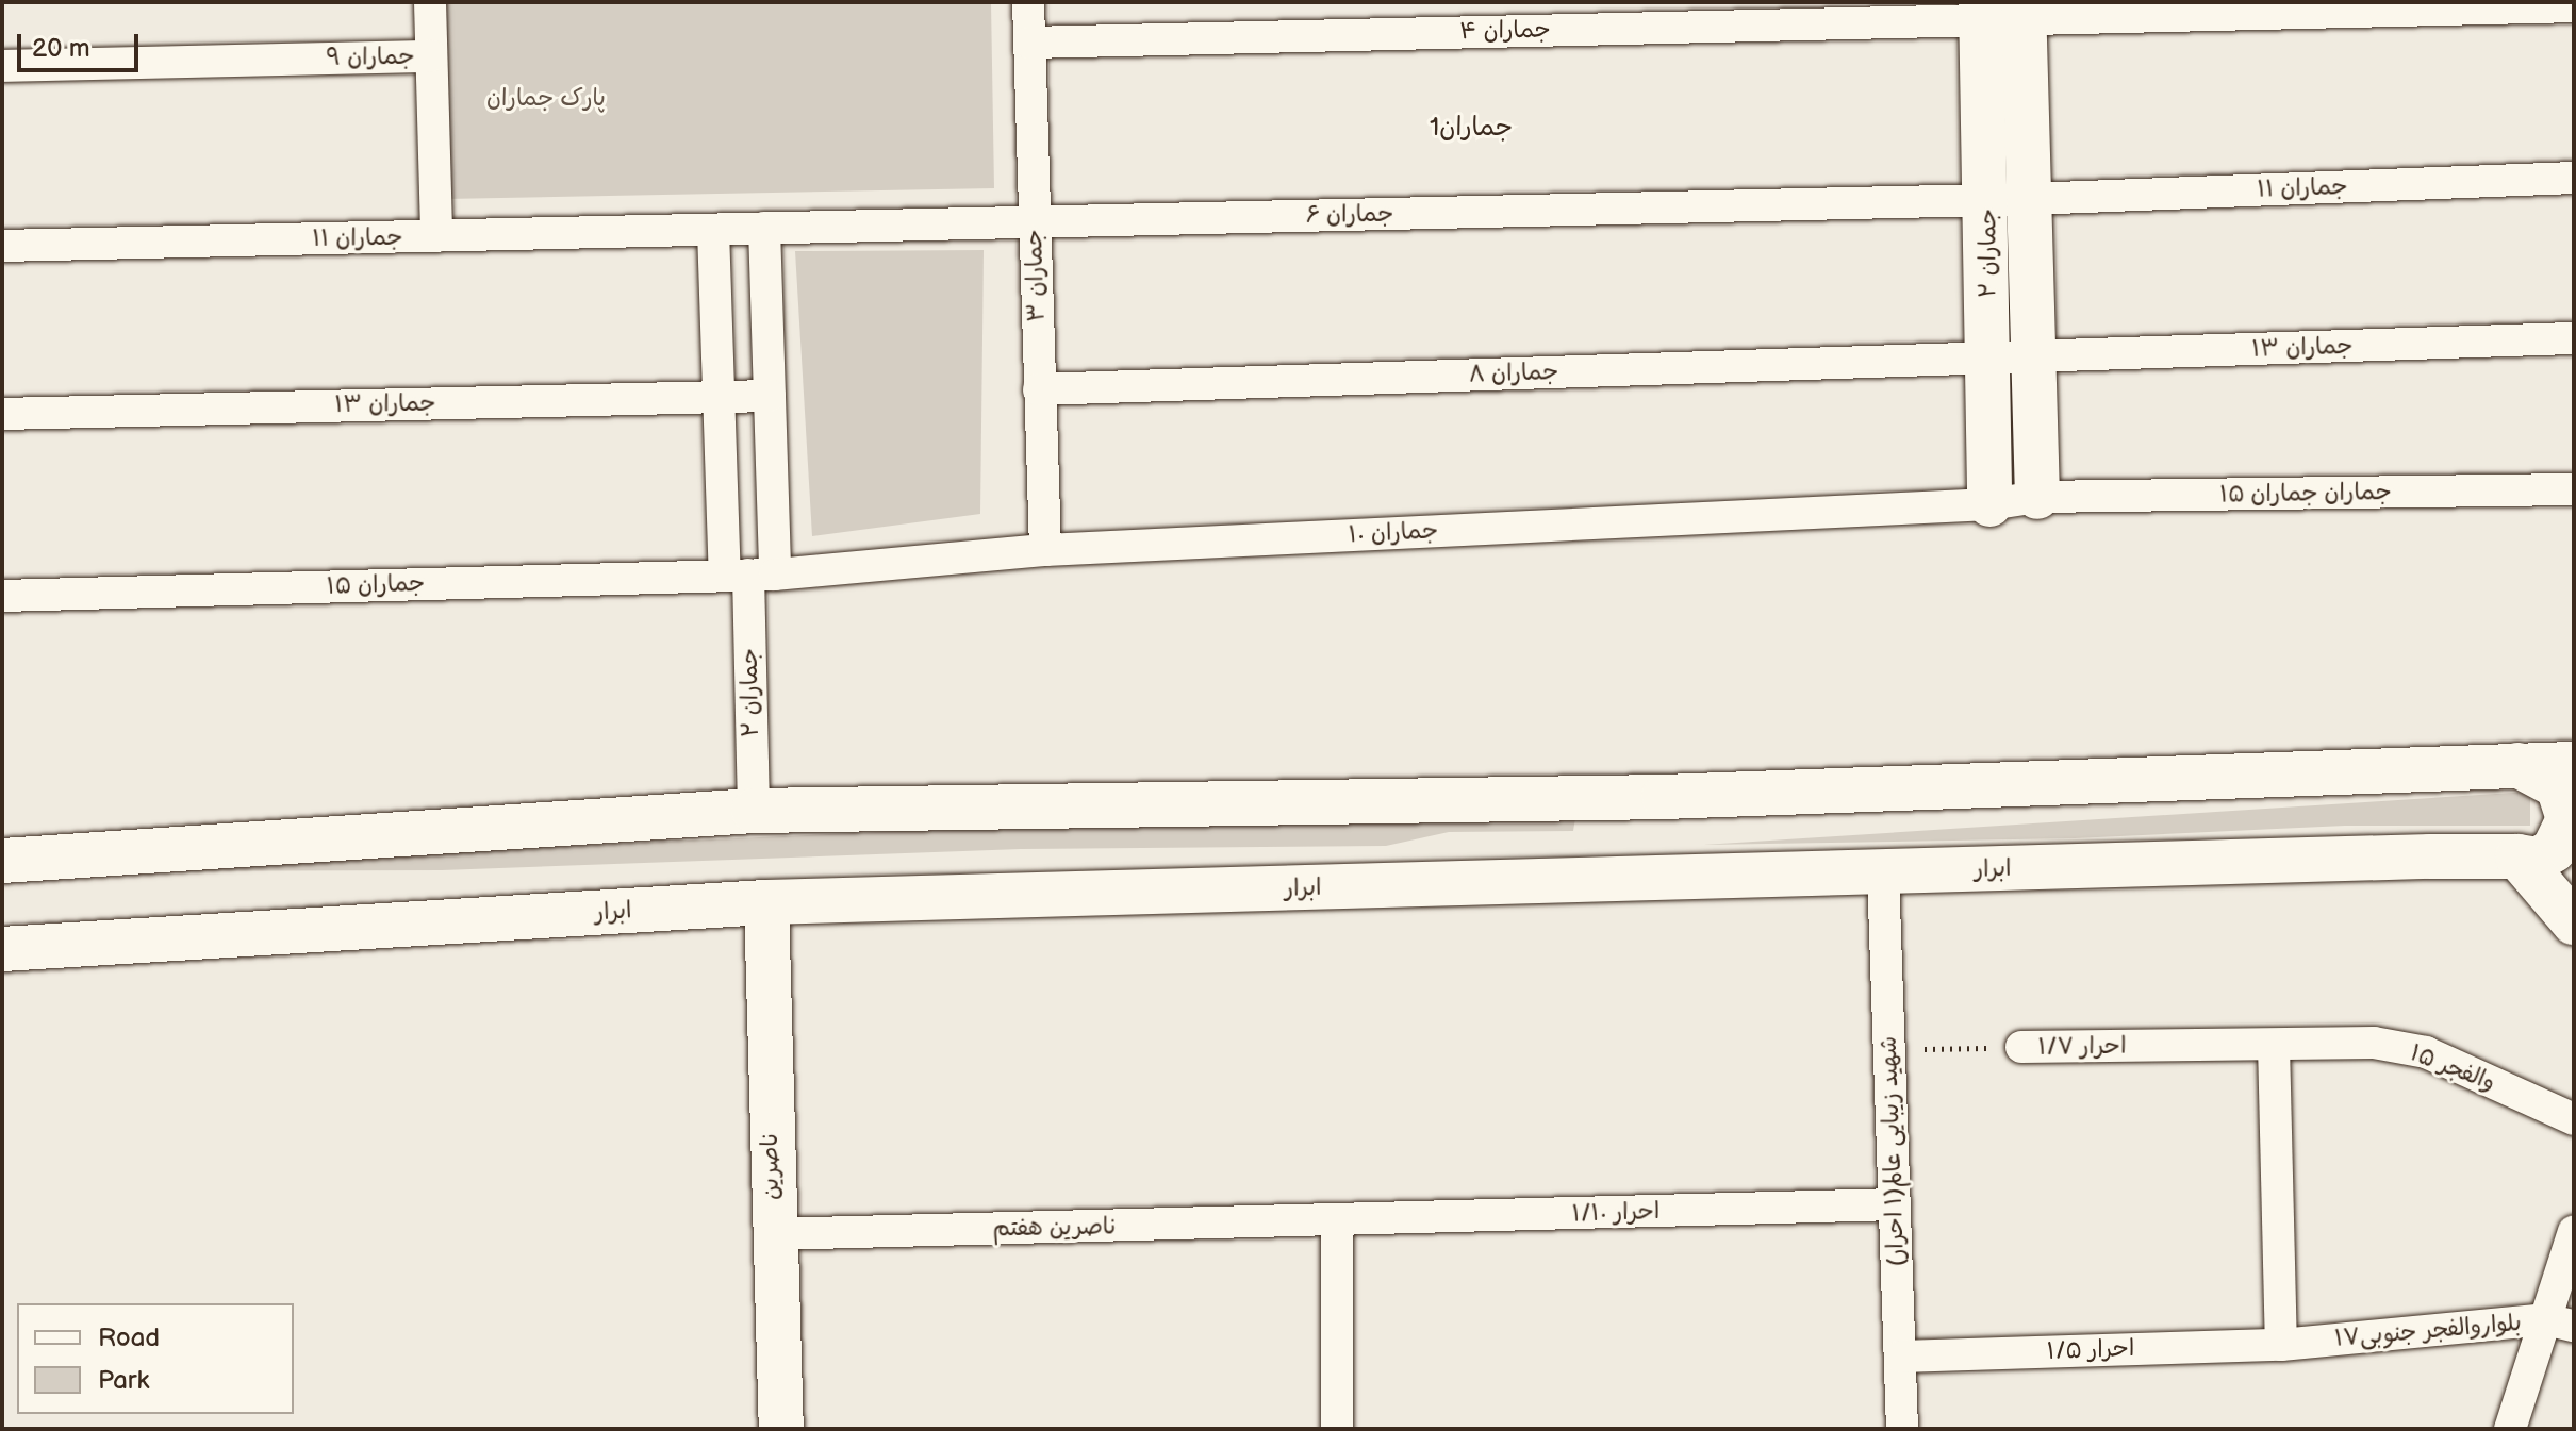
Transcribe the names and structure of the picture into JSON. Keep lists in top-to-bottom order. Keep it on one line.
{"streets":{"street":["جماران ۴","جماران ۹","جماران ۱۱","جماران ۶","جماران ۲","جماران ۳","جماران ۱۳","جماران ۸","جماران جماران ۱۵","جماران ۱۰","جماران ۱۵","ابرار","۱/۷ احرار","۱۵ والفجر","شهید زیبایی عالم(۱ احرار)","ناصرین","۱/۱۰ احرار","ناصرین هفتم","بلواروالفجر جنوبی۱۷","۱/۵ احرار"]},"crossings":[["جماران ۴","جماران ۲"],["جماران ۴","جماران ۳"],["جماران ۱۱","جماران ۶"],["جماران ۱۱","جماران ۲"],["جماران ۶","جماران ۲"],["جماران ۶","جماران ۳"],["جماران ۲","جماران ۱۳"],["جماران ۲","جماران ۸"],["جماران ۲","جماران جماران ۱۵"],["جماران ۲","جماران ۱۰"],["جماران ۲","جماران ۱۵"],["جماران ۳","جماران ۸"],["جماران ۳","جماران ۱۰"],["جماران ۱۳","جماران ۸"],["جماران جماران ۱۵","جماران ۱۰"],["جماران ۱۰","جماران ۱۵"],["ابرار","شهید زیبایی عالم(۱ احرار)"],["ابرار","ناصرین"],["۱/۷ احرار","۱۵ والفجر"],["۱/۷ احرار","شهید زیبایی عالم(۱ احرار)"],["شهید زیبایی عالم(۱ احرار)","۱/۱۰ احرار"],["شهید زیبایی عالم(۱ احرار)","۱/۵ احرار"],["ناصرین","ناصرین هفتم"],["۱/۱۰ احرار","ناصرین هفتم"],["بلواروالفجر جنوبی۱۷","۱/۵ احرار"]],"districts":["جماران1"],"parks":["پارک جماران"],"legend":["Road","Park"],"scale_bar":"20 m"}
